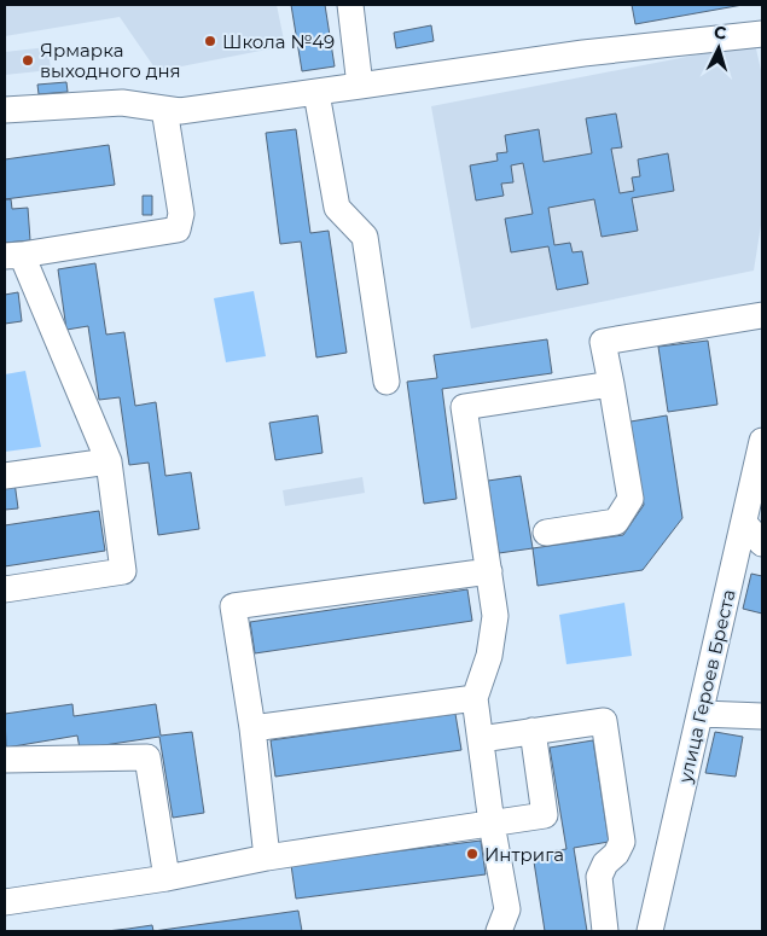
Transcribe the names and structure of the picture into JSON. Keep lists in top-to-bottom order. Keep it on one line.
{"streets":{"street":["улица Героев Бреста"]},"places":["Школа №49","Ярмарка выходного дня","Интрига"],"north":"top"}
